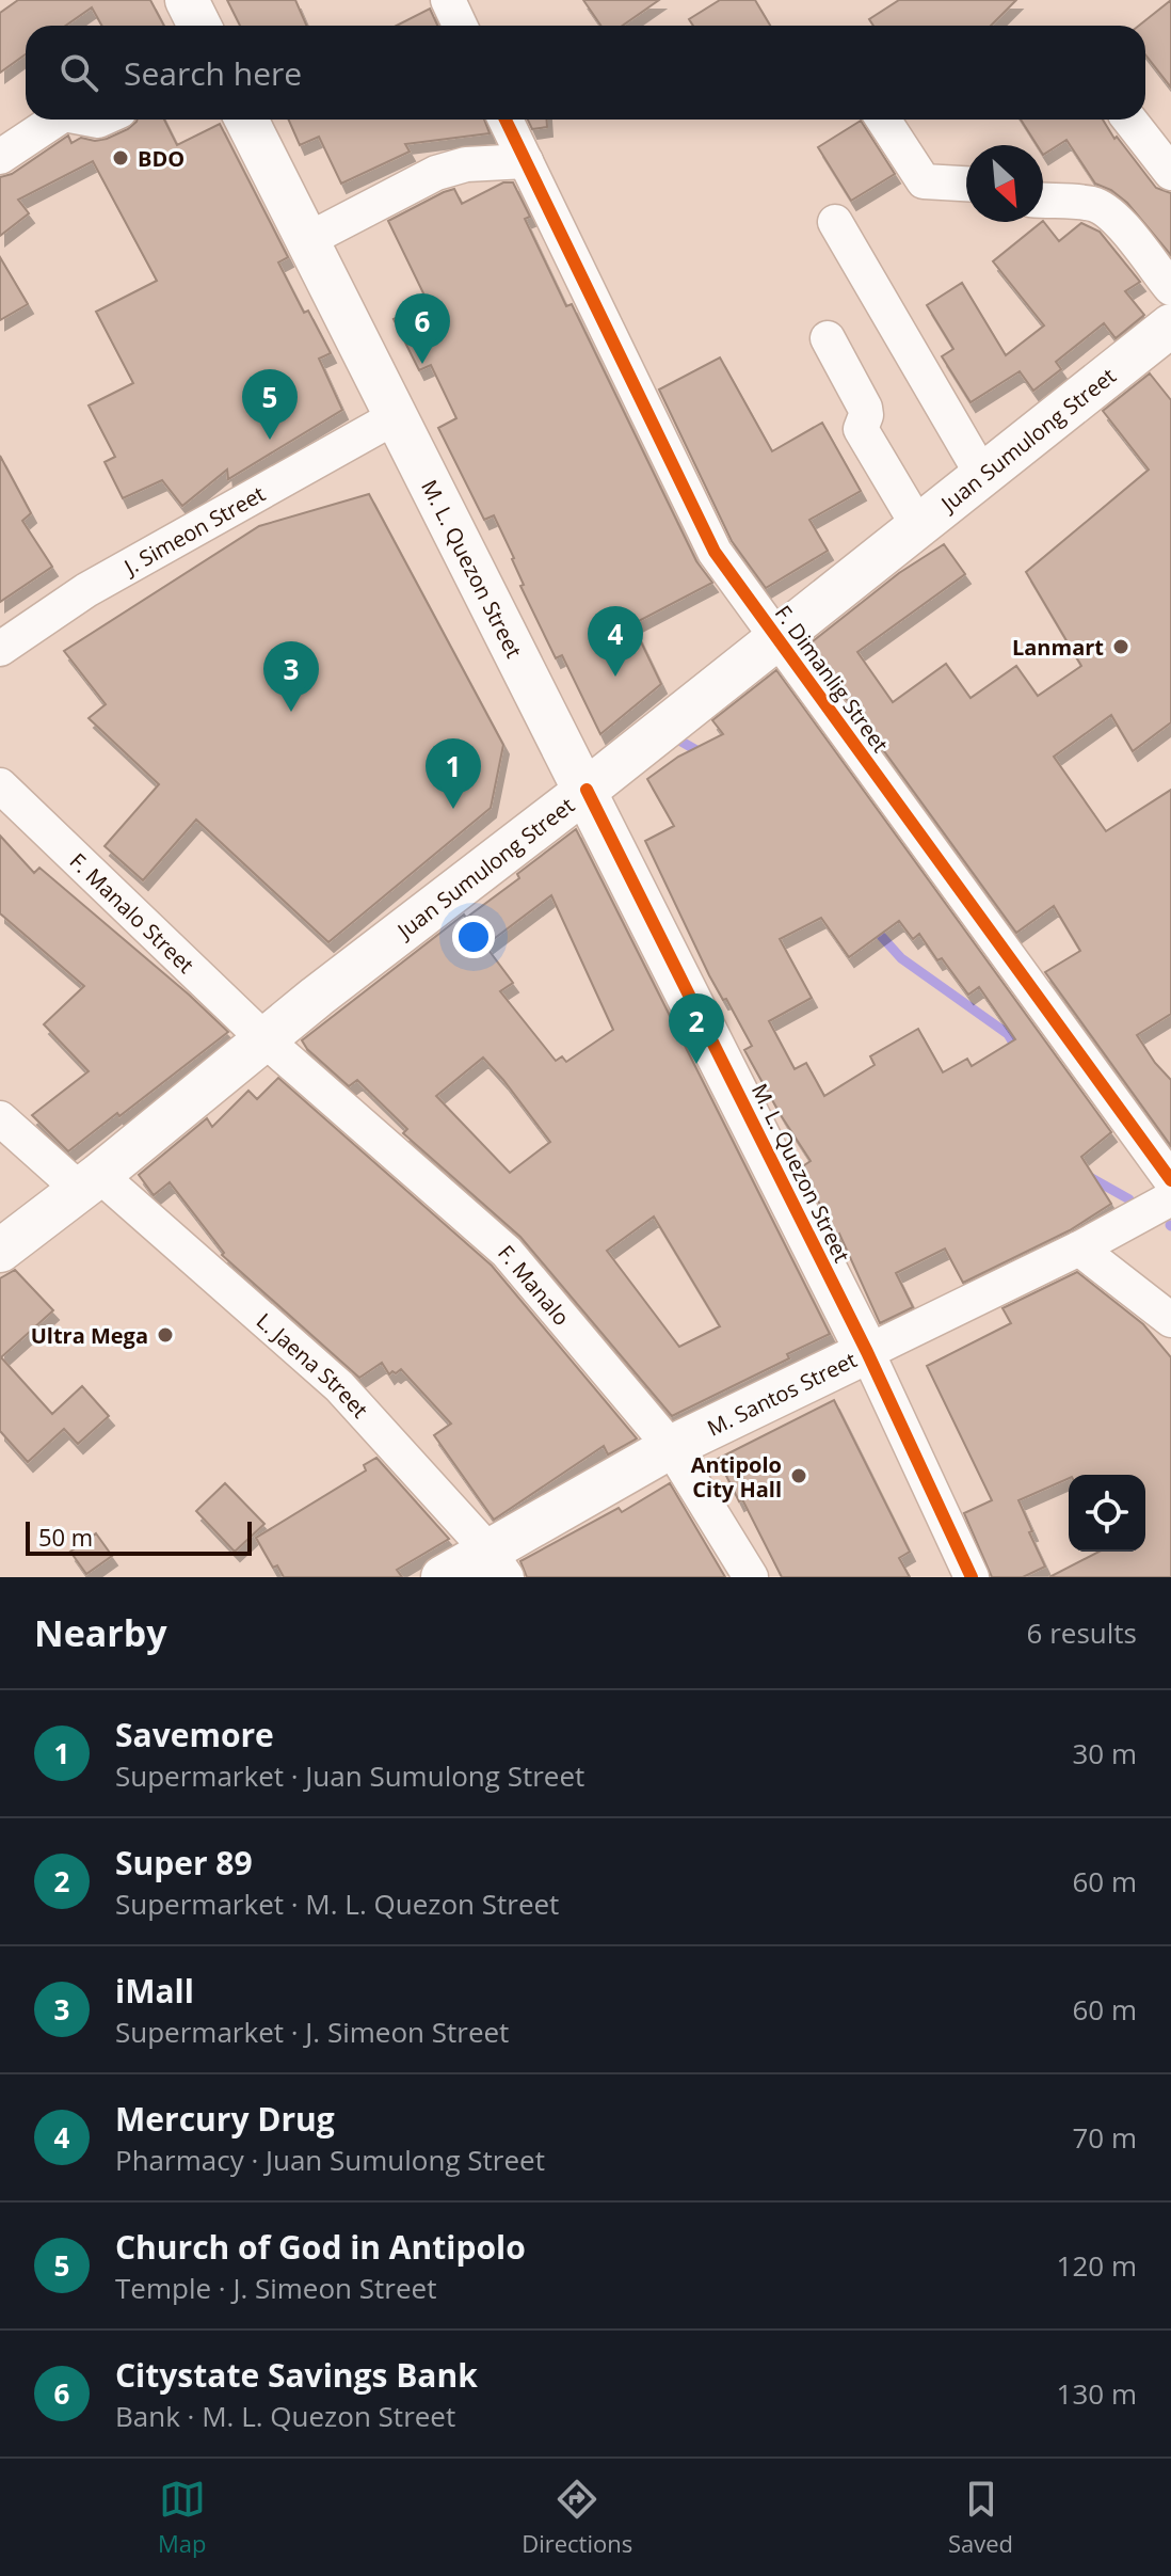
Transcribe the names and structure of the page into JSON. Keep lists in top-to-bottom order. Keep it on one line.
{"streets":{"main road":["Juan Sumulong Street","M. L. Quezon Street","M. Santos Street"],"street":["J. Simeon Street","F. Dimanlig Street","F. Manalo Street","F. Manalo","L. Jaena Street"]},"crossings":[["Juan Sumulong Street","M. L. Quezon Street"],["Juan Sumulong Street","F. Dimanlig Street"],["Juan Sumulong Street","F. Manalo Street"],["Juan Sumulong Street","F. Manalo"],["Juan Sumulong Street","L. Jaena Street"],["J. Simeon Street","M. L. Quezon Street"],["M. L. Quezon Street","M. Santos Street"],["F. Manalo Street","F. Manalo"],["F. Manalo","M. Santos Street"],["L. Jaena Street","M. Santos Street"]],"places":["BDO","Lanmart","Ultra Mega","Antipolo City Hall"],"scale_bar":"50 m","north":"bottom right","page":{"search":"Search here","pins":["6","5","4","3","1","2"],"scale":"50 m","heading":["Nearby","6 results"],"list":[{"mark":"1","name":"Savemore","note":"Supermarket · Juan Sumulong Street","value":"30 m"},{"mark":"2","name":"Super 89","note":"Supermarket · M. L. Quezon Street","value":"60 m"},{"mark":"3","name":"iMall","note":"Supermarket · J. Simeon Street","value":"60 m"},{"mark":"4","name":"Mercury Drug","note":"Pharmacy · Juan Sumulong Street","value":"70 m"},{"mark":"5","name":"Church of God in Antipolo","note":"Temple · J. Simeon Street","value":"120 m"},{"mark":"6","name":"Citystate Savings Bank","note":"Bank · M. L. Quezon Street","value":"130 m"}],"nav":["Map","Directions","Saved"]}}
